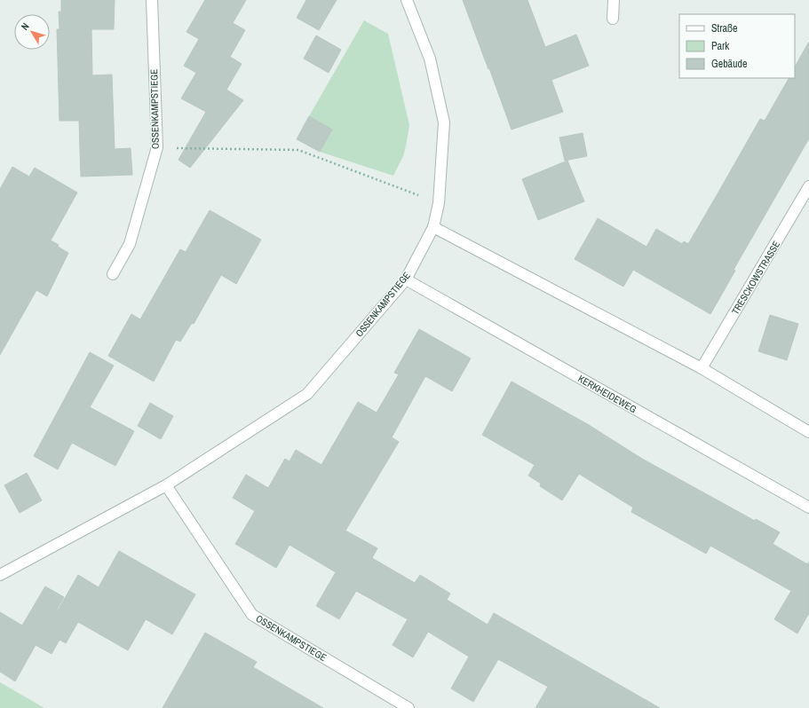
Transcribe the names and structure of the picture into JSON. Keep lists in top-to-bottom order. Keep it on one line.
{"streets":{"street":["OSSENKAMPSTIEGE","TRESCKOWSTRASSE","KERKHEIDEWEG"]},"crossings":[["OSSENKAMPSTIEGE","KERKHEIDEWEG"]],"legend":["Straße","Park","Gebäude"],"north":"top left"}
